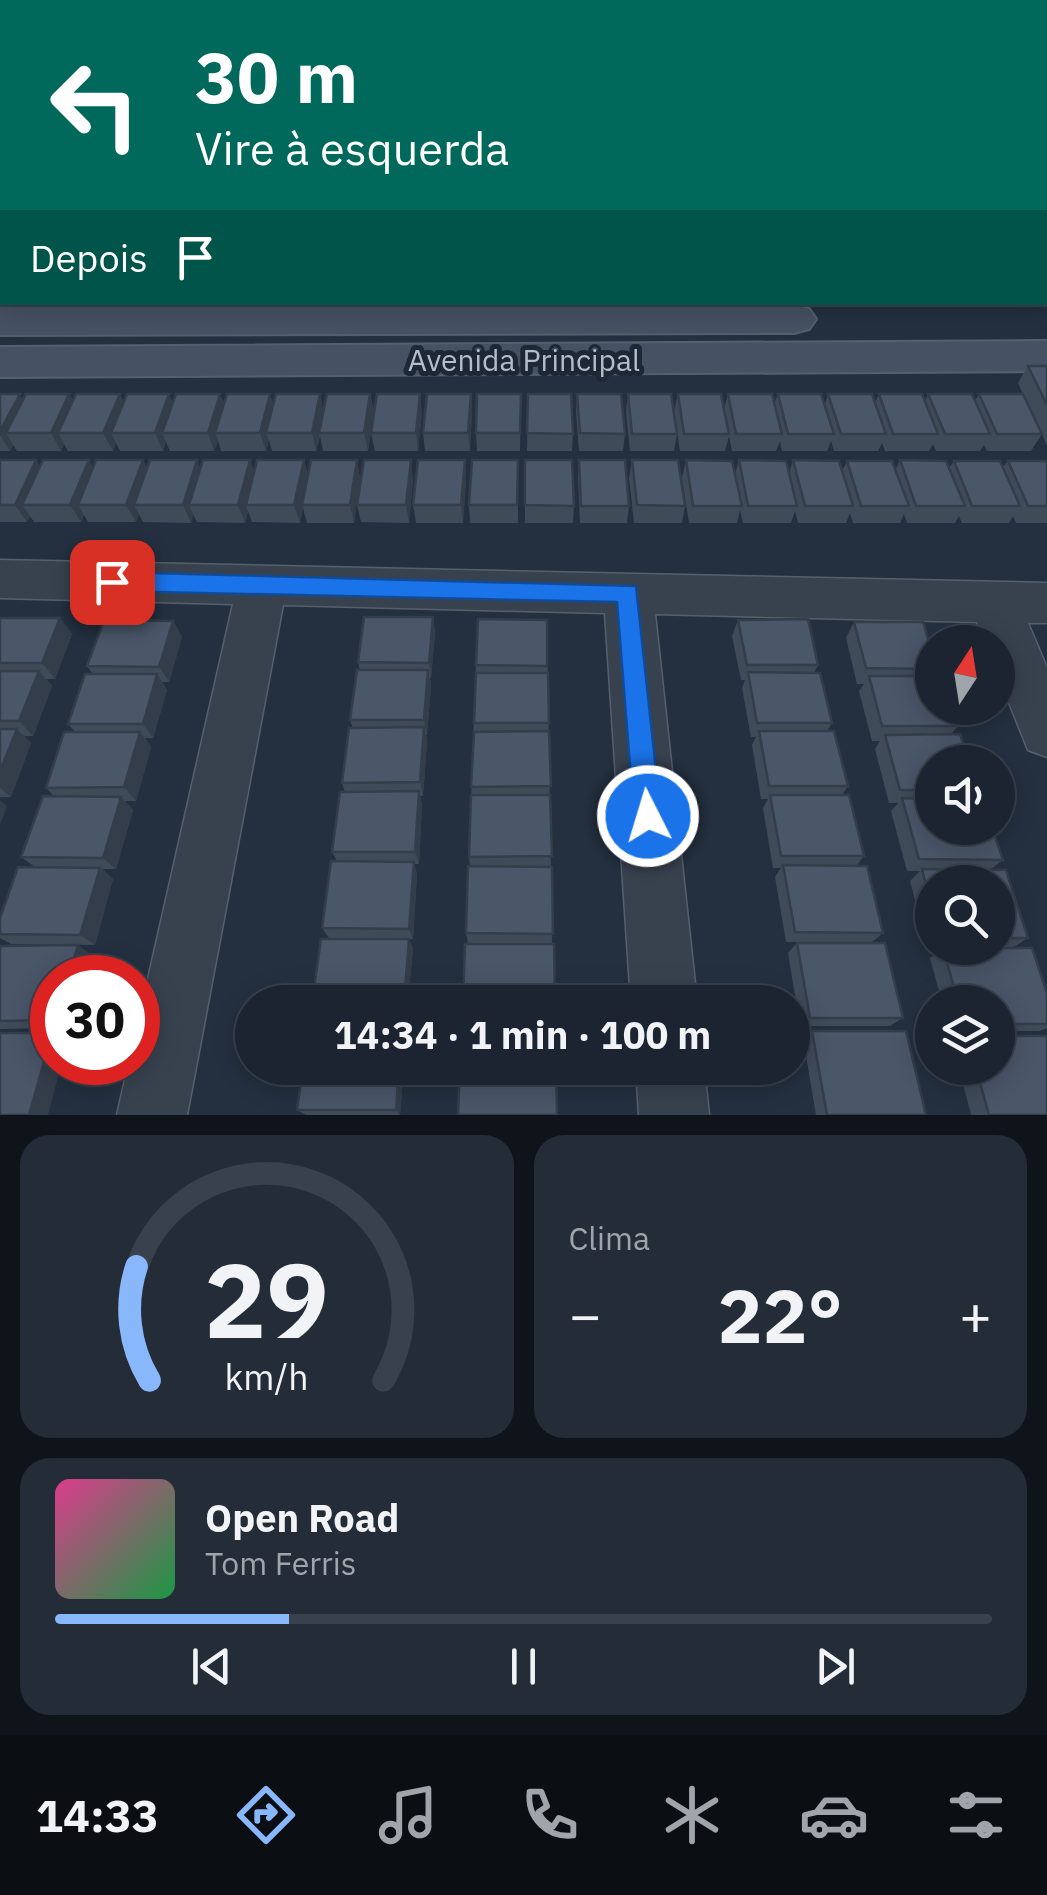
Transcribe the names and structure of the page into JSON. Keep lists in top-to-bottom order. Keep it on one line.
{"streets":{"street":["Avenida Principal"]},"north":"top","page":{"turn":["30 m","Vire à esquerda"],"then":"Depois","limit":"30","trip":"14:34 · 1 min · 100 m","tile":"Clima","heat":["−","22°","+"],"song":["Open Road","Tom Ferris"],"tabs":"14:33","gauge":["29","km/h"]}}
